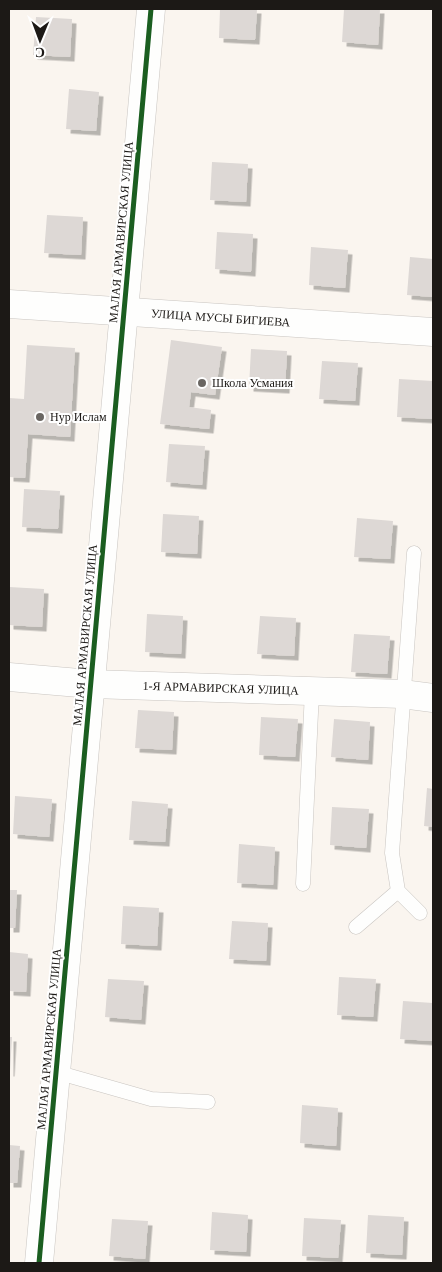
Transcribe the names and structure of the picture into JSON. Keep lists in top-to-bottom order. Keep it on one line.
{"streets":{"street":["МАЛАЯ АРМАВИРСКАЯ УЛИЦА","УЛИЦА МУСЫ БИГИЕВА","1-Я АРМАВИРСКАЯ УЛИЦА"]},"crossings":[["МАЛАЯ АРМАВИРСКАЯ УЛИЦА","УЛИЦА МУСЫ БИГИЕВА"],["МАЛАЯ АРМАВИРСКАЯ УЛИЦА","1-Я АРМАВИРСКАЯ УЛИЦА"]],"places":["Школа Усмания","Нур Ислам"],"north":"bottom"}
